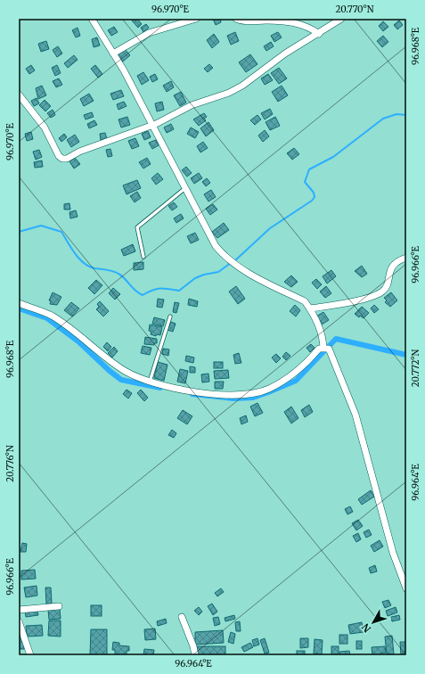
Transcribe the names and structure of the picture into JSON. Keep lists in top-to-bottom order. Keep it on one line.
{"north":"bottom left","coordinates":["96.970°E","20.770°N","96.968°E","96.966°E","20.772°N","20.776°N","96.964°E"]}
